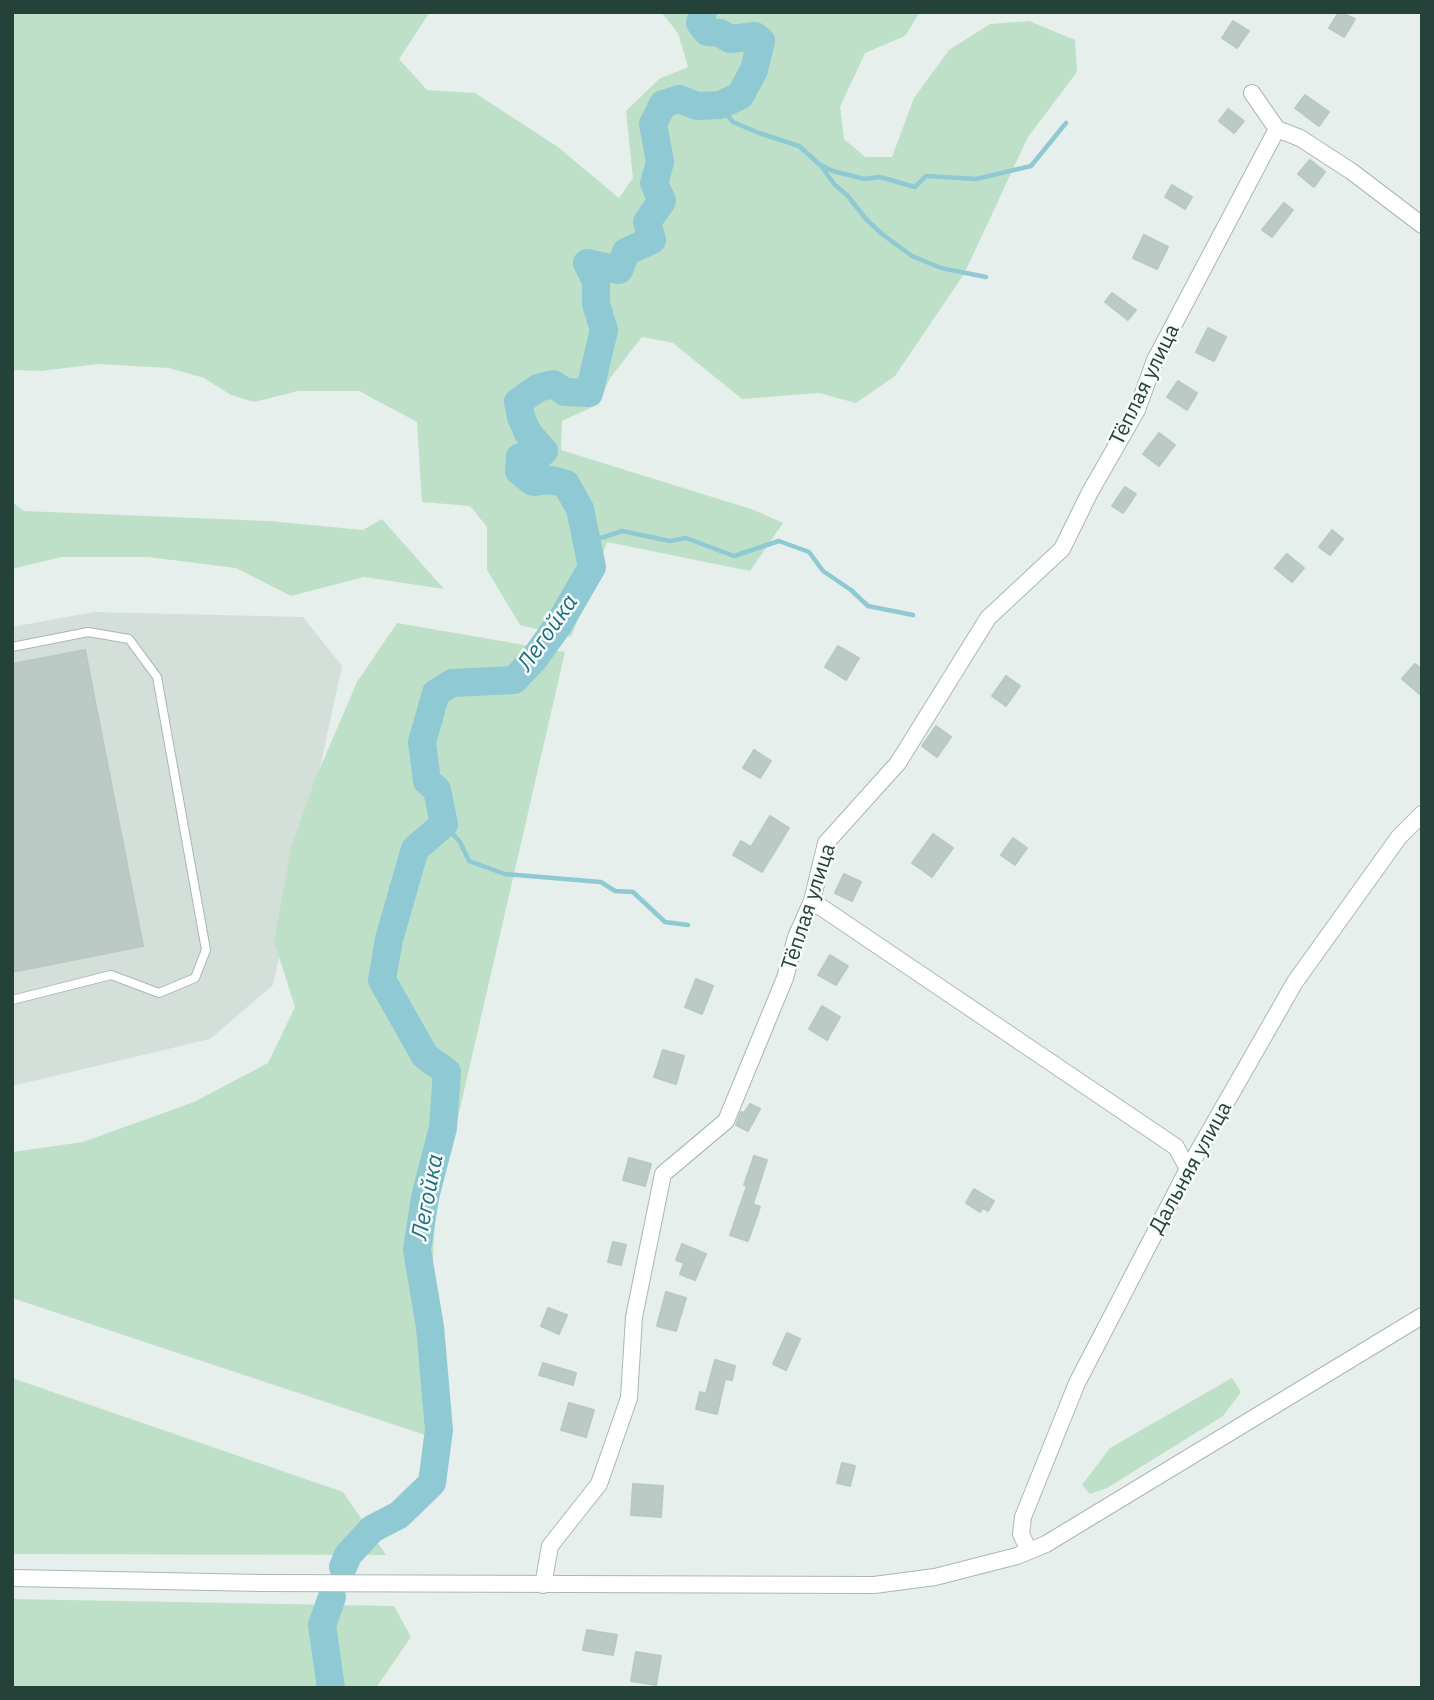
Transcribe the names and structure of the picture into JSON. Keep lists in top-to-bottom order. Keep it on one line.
{"streets":{"street":["Тёплая улица","Дальняя улица"]},"water":["Легойка"]}
